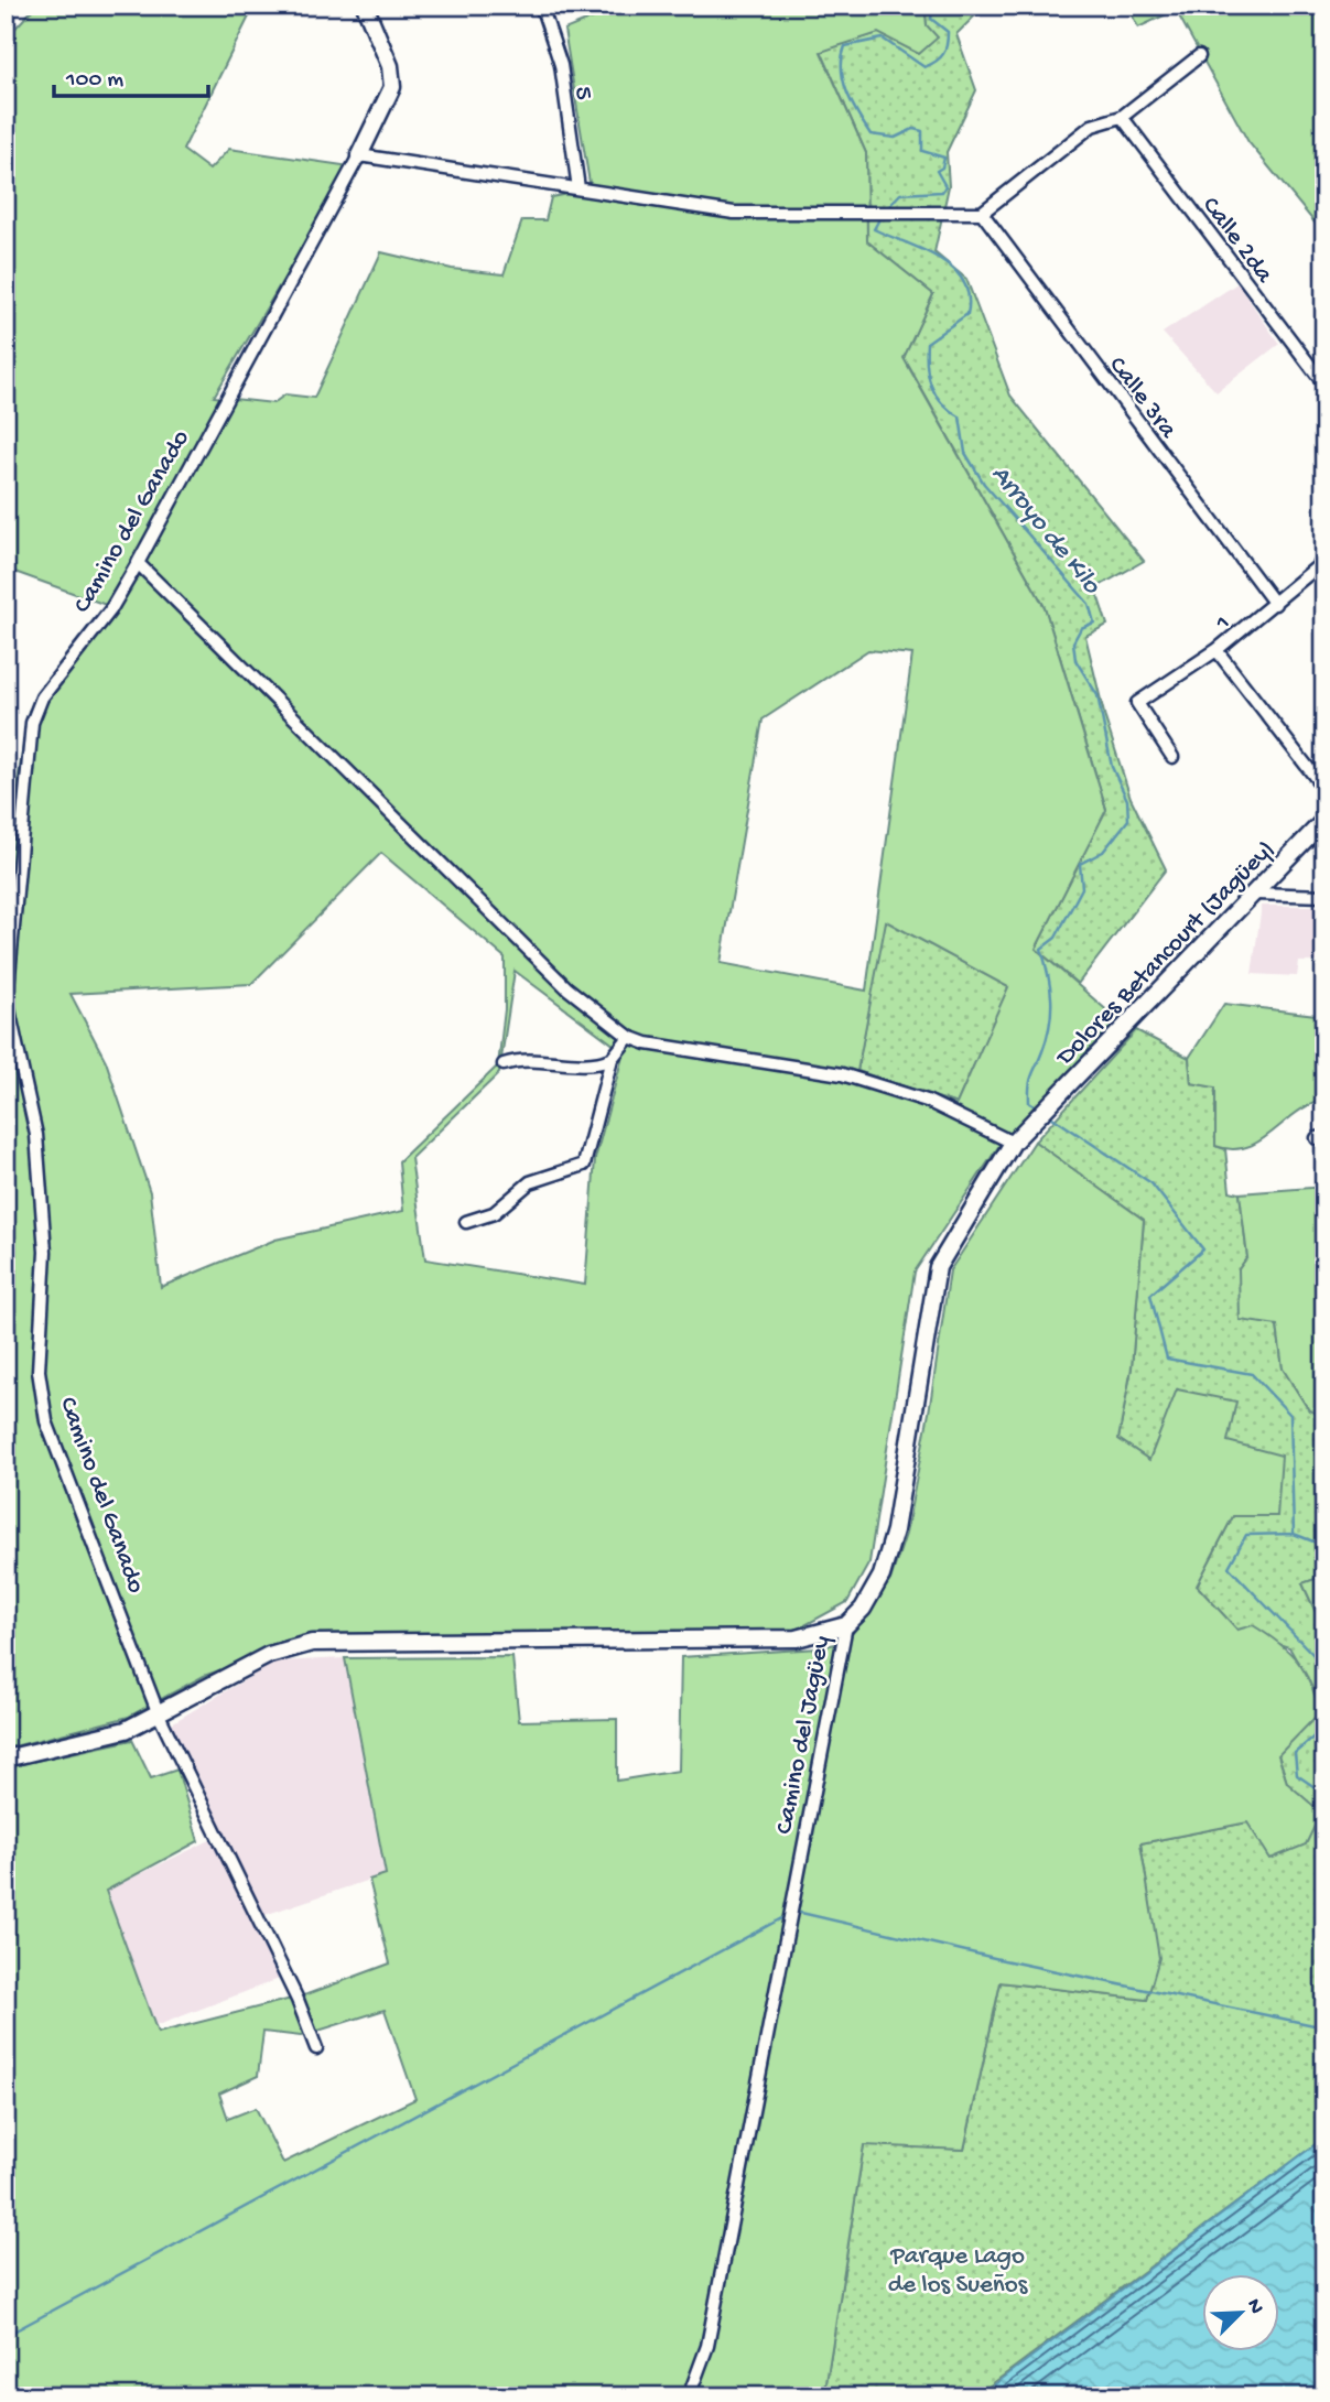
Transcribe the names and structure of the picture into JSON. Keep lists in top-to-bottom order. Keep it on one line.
{"streets":{"street":["5","Calle 2da","Calle 3ra","Camino del Ganado","1","Dolores Betancourt (Jagüey)","Camino del Jagüey"]},"crossings":[["Calle 3ra","1"],["Dolores Betancourt (Jagüey)","Camino del Jagüey"]],"water":["Arroyo de Kilo"],"parks":["Parque Lago de los Sueños"],"scale_bar":"100 m","north":"top right"}
